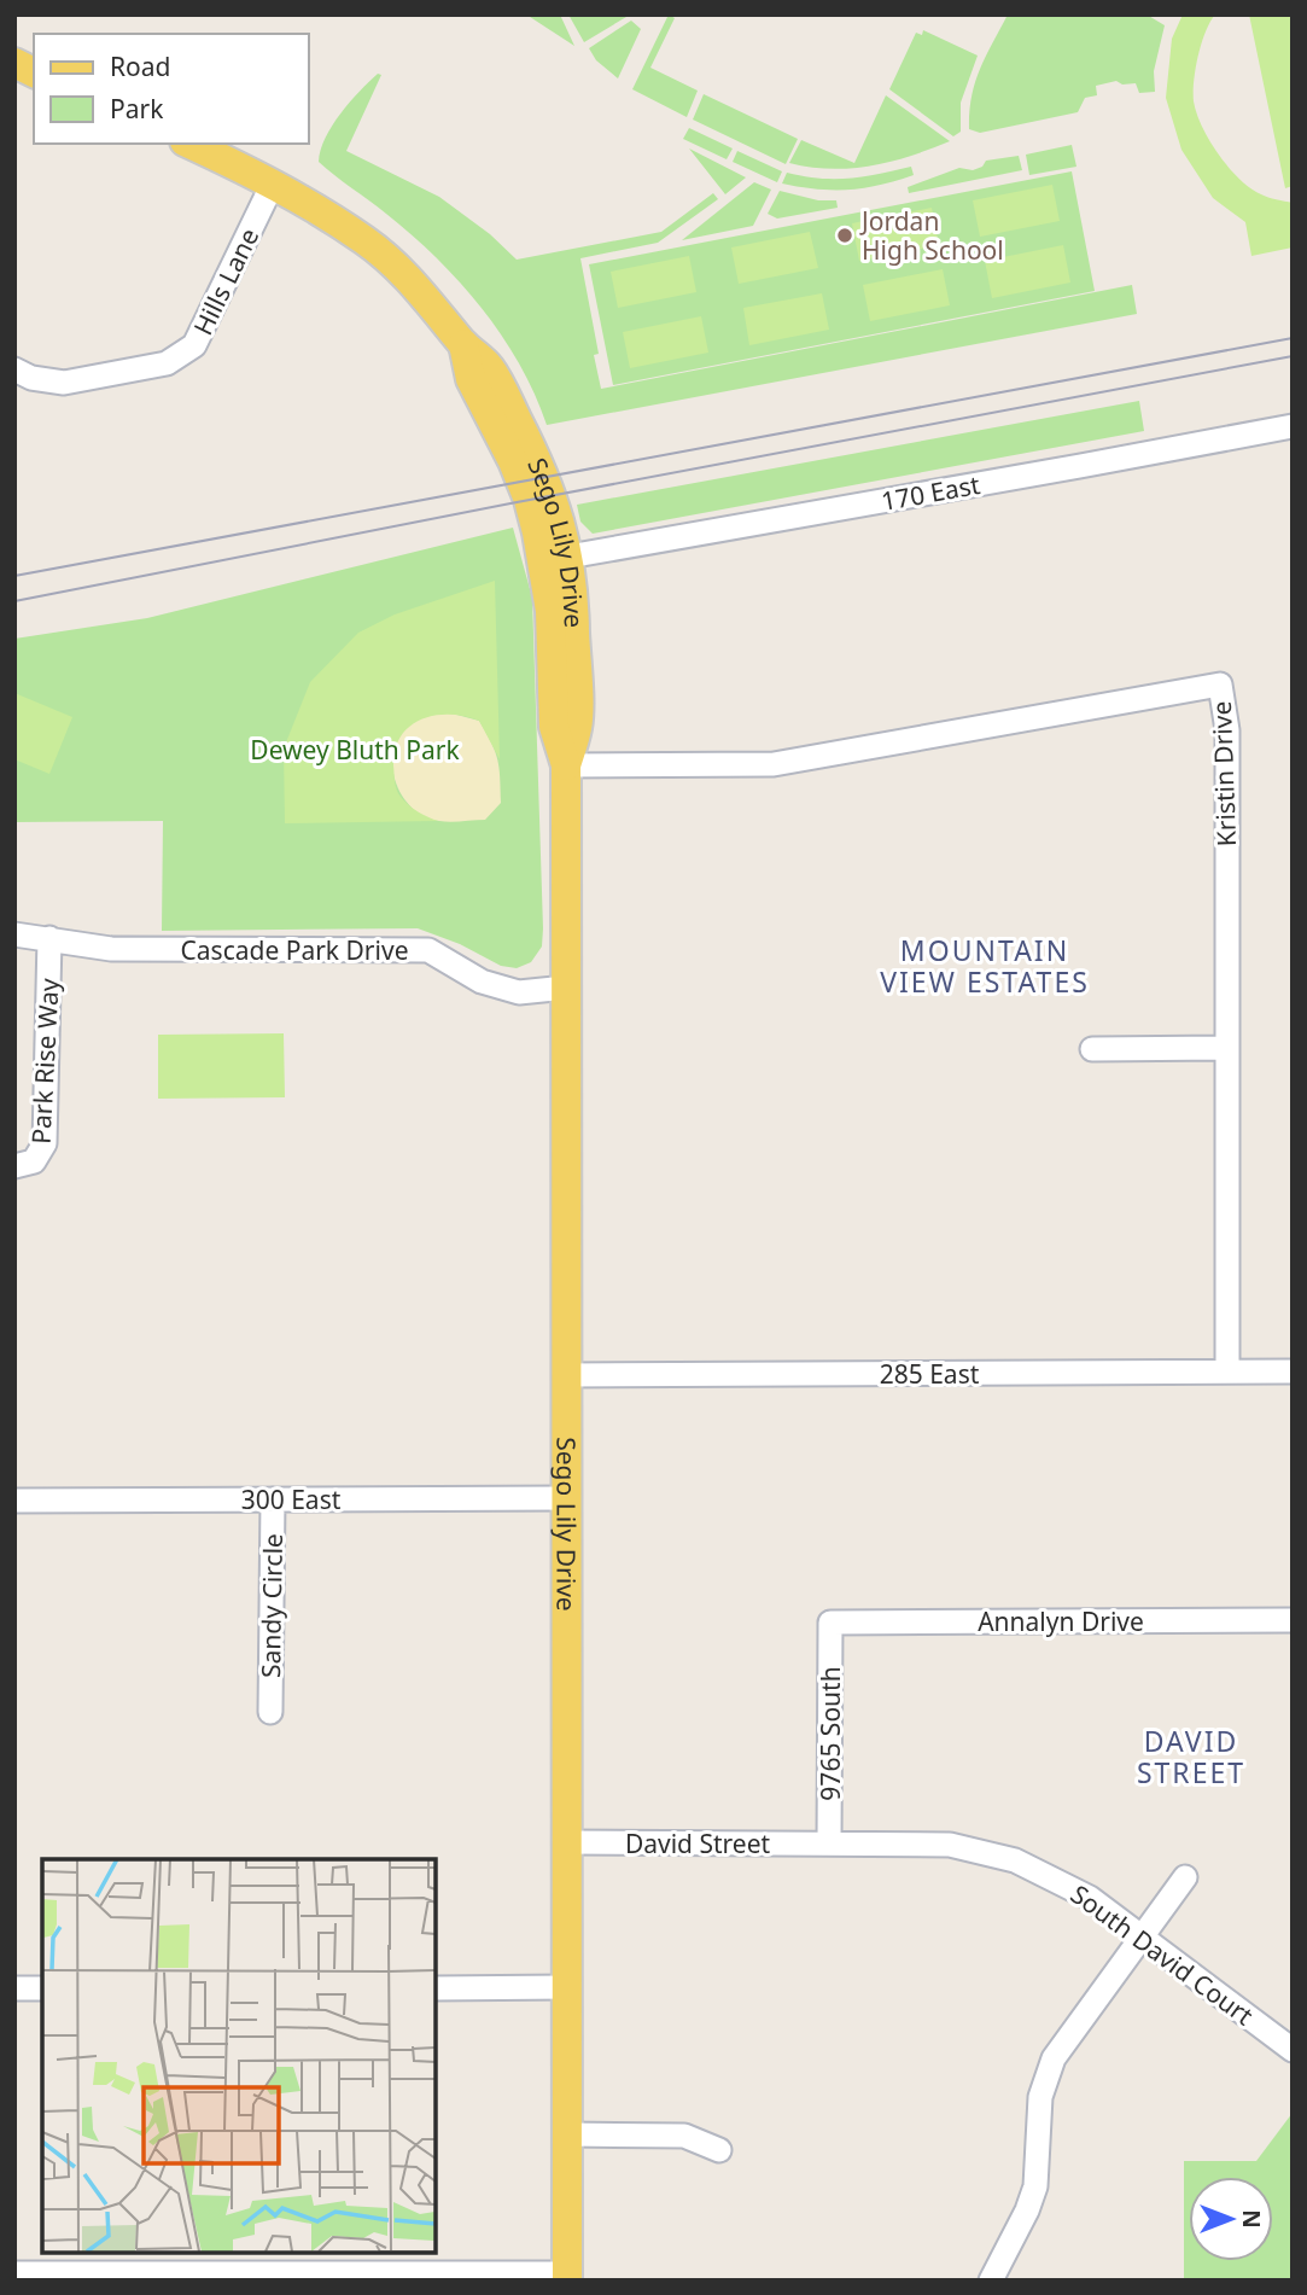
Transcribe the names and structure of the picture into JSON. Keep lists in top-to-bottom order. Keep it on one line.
{"streets":{"main road":["Sego Lily Drive"],"street":["Hills Lane","170 East","Kristin Drive","Cascade Park Drive","Park Rise Way","285 East","300 East","Sandy Circle","Annalyn Drive","9765 South","David Street","South David Court"]},"crossings":[["Hills Lane","Sego Lily Drive"],["170 East","Sego Lily Drive"],["Sego Lily Drive","Kristin Drive"],["Sego Lily Drive","Cascade Park Drive"],["Sego Lily Drive","285 East"],["Sego Lily Drive","300 East"],["Sego Lily Drive","David Street"],["Kristin Drive","285 East"],["Cascade Park Drive","Park Rise Way"],["300 East","Sandy Circle"],["Annalyn Drive","9765 South"],["9765 South","David Street"],["9765 South","South David Court"],["David Street","South David Court"]],"districts":["MOUNTAIN VIEW ESTATES","DAVID STREET"],"parks":["Dewey Bluth Park"],"places":["Jordan High School"],"legend":["Road","Park"],"north":"right"}
